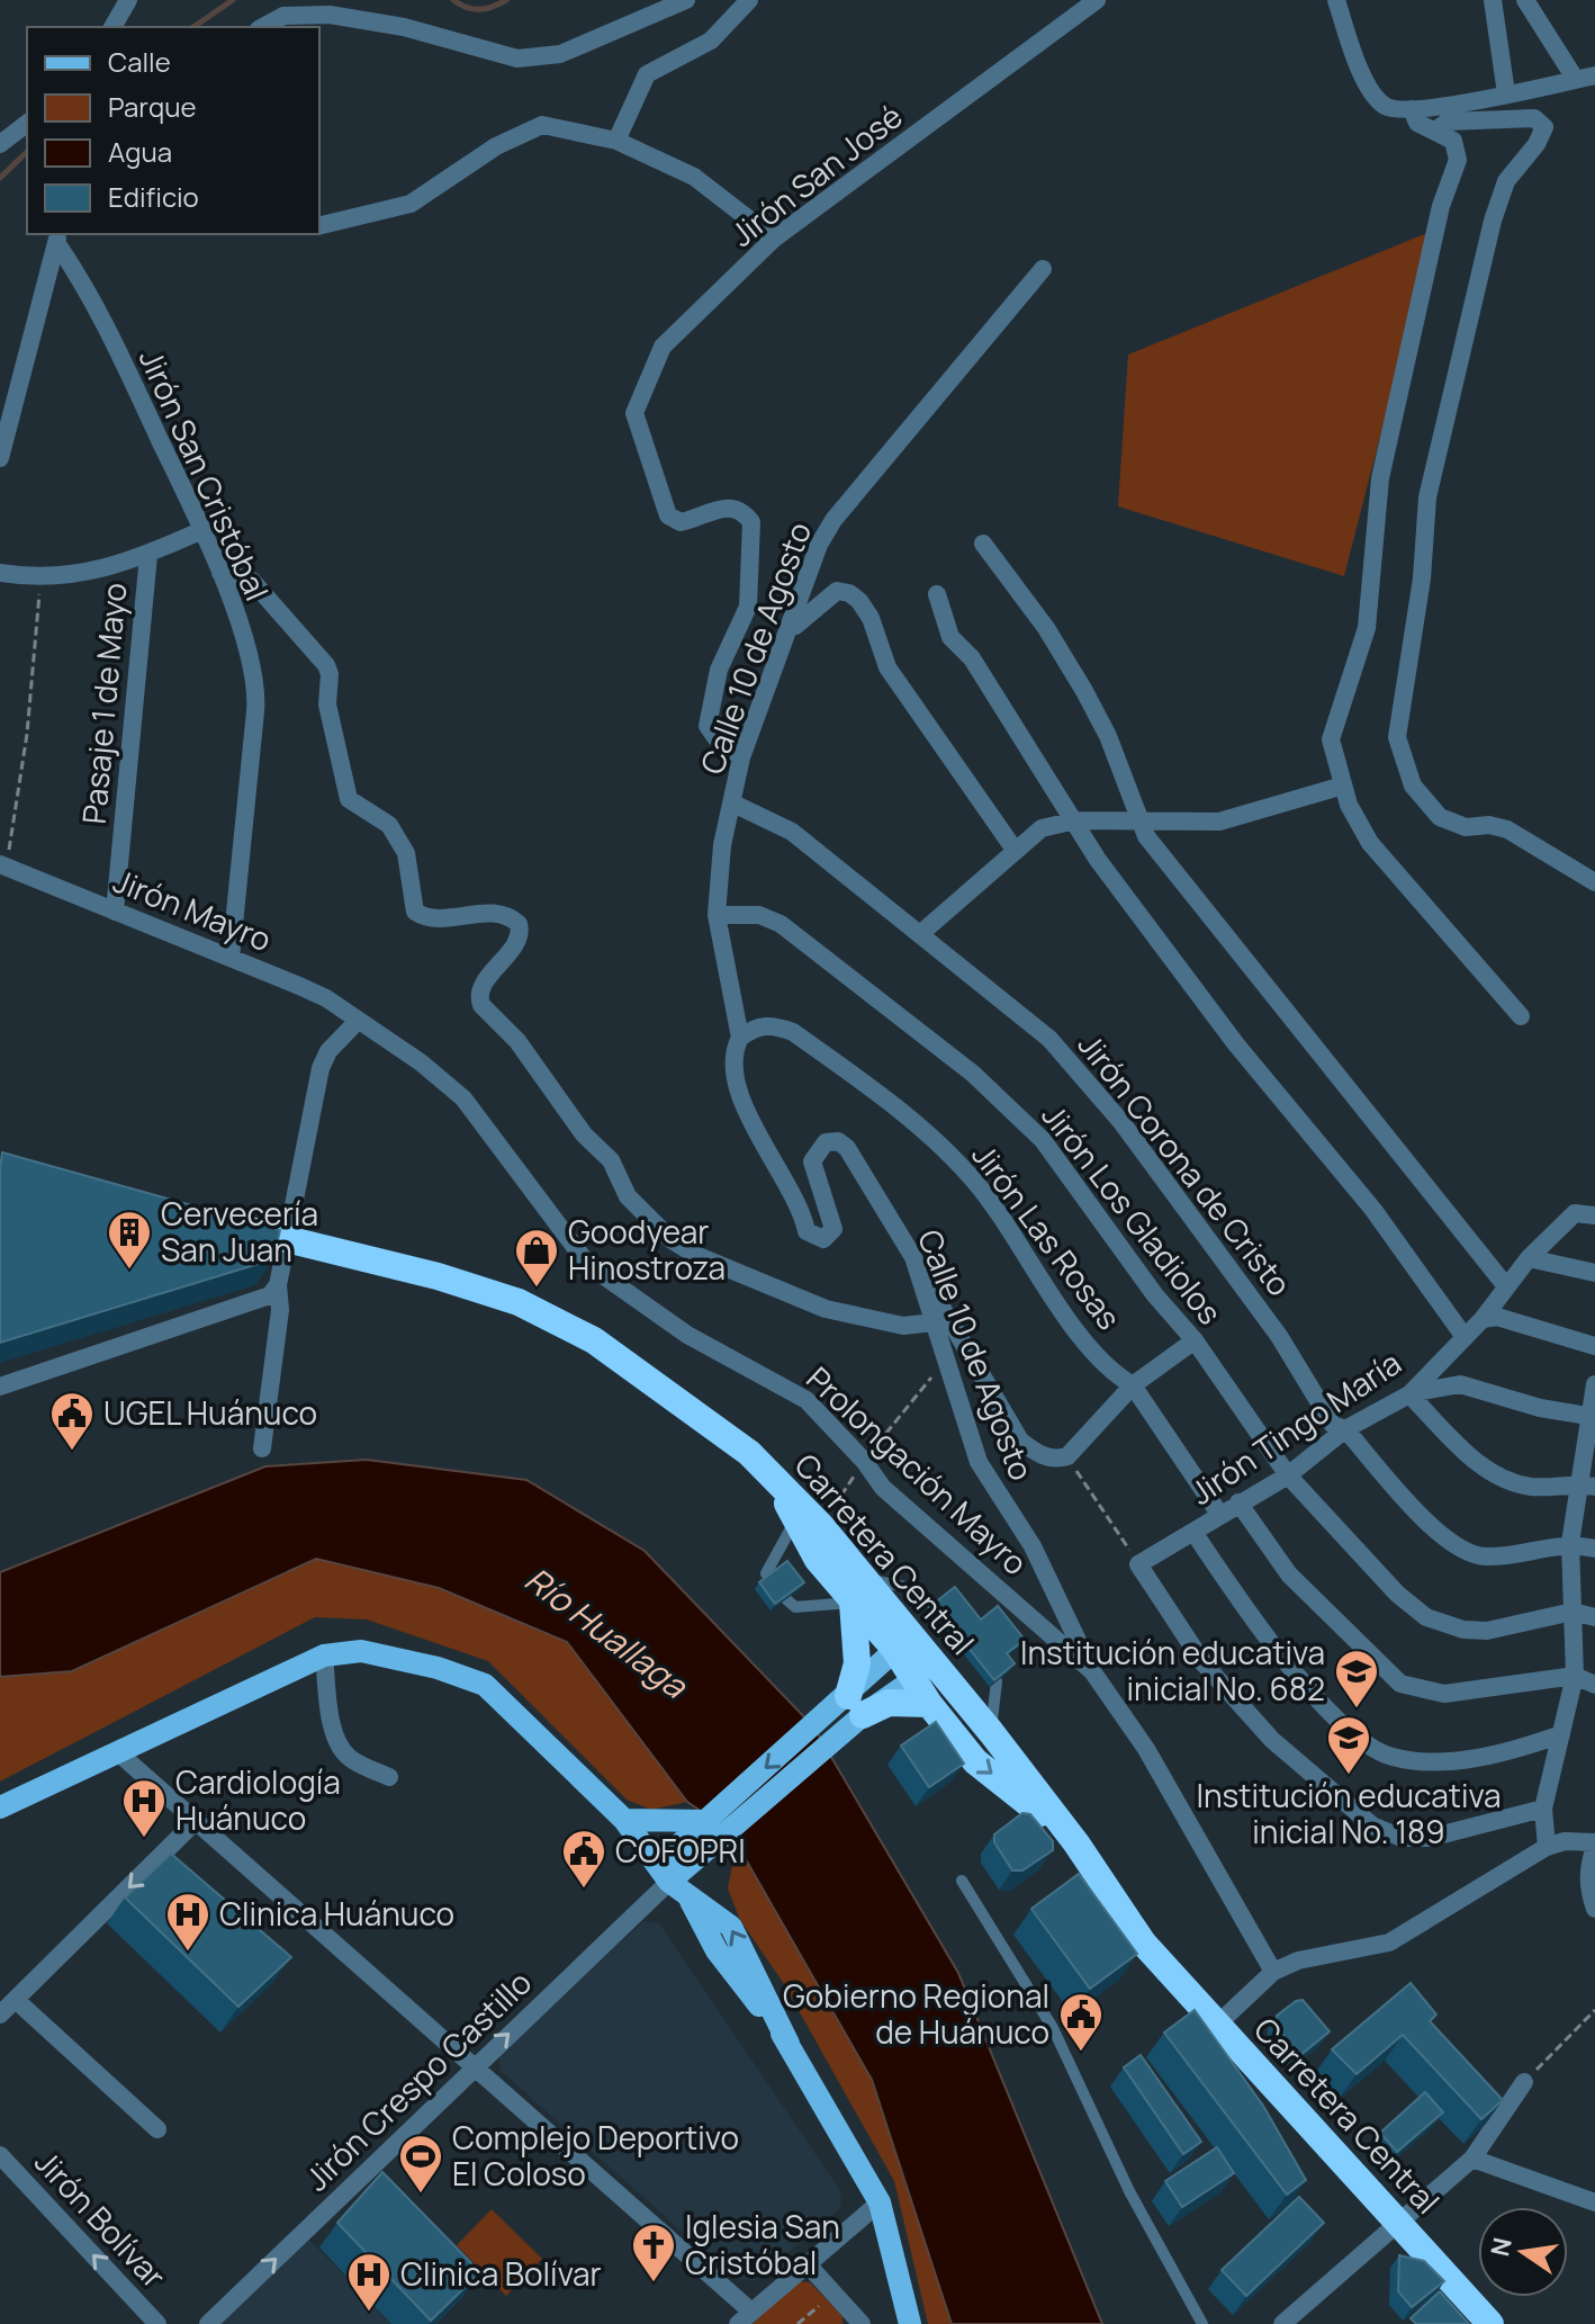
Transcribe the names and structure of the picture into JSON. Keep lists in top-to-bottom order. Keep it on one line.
{"streets":{"highway":["Carretera Central"],"street":["Jirón San José","Jirón San Cristóbal","Calle 10 de Agosto","Pasaje 1 de Mayo","Jirón Mayro","Jirón Corona de Cristo","Jirón Los Gladiolos","Jirón Las Rosas","Jirón Tingo María","Prolongación Mayro","Jirón Crespo Castillo","Jirón Bolívar"]},"crossings":[["Jirón San José","Calle 10 de Agosto"],["Jirón San Cristóbal","Jirón Mayro"],["Calle 10 de Agosto","Jirón Corona de Cristo"],["Calle 10 de Agosto","Jirón Los Gladiolos"],["Calle 10 de Agosto","Jirón Las Rosas"],["Calle 10 de Agosto","Prolongación Mayro"],["Pasaje 1 de Mayo","Jirón Mayro"],["Jirón Mayro","Prolongación Mayro"],["Jirón Corona de Cristo","Jirón Tingo María"],["Jirón Los Gladiolos","Jirón Tingo María"],["Jirón Las Rosas","Jirón Tingo María"]],"one_way":["Jirón Crespo Castillo"],"water":["Río Huallaga"],"places":{"building":["Cervecería San Juan"],"shop":["Goodyear Hinostroza"],"public building":["UGEL Huánuco","COFOPRI","Gobierno Regional de Huánuco"],"school or university":["Institución educativa inicial No. 682","Institución educativa inicial No. 189"],"hospital":["Cardiología Huánuco","Clinica Huánuco","Clinica Bolívar"],"sports":["Complejo Deportivo El Coloso"],"church":["Iglesia San Cristóbal"]},"legend":["Calle","Parque","Agua","Edificio"],"north":"left"}
